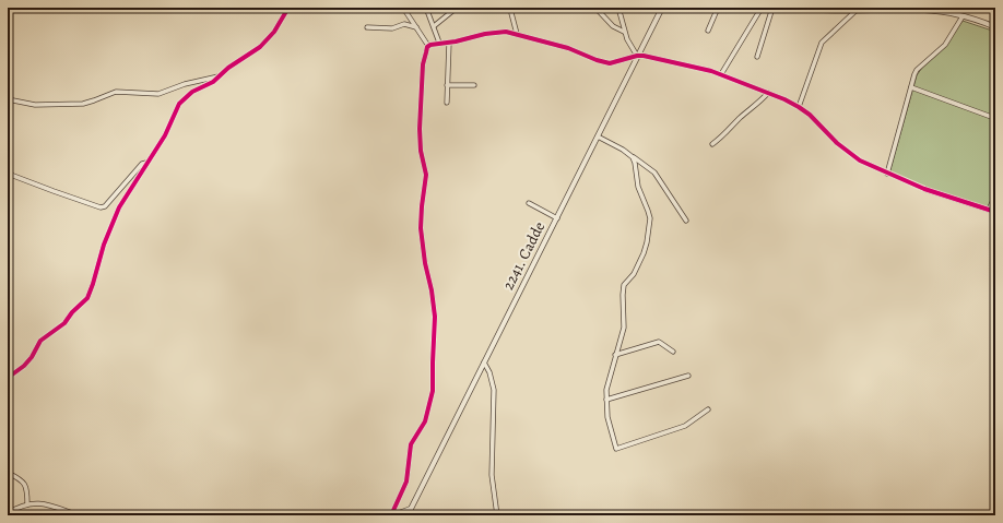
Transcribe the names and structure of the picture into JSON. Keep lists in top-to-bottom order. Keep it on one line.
{"streets":{"street":["2241. Cadde"]}}
